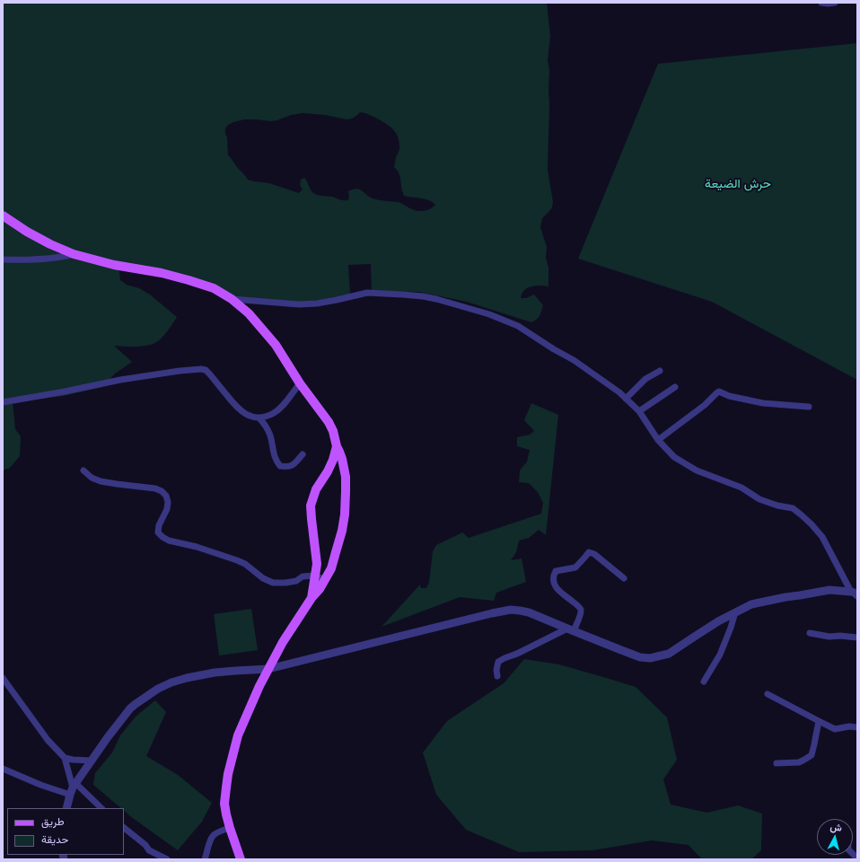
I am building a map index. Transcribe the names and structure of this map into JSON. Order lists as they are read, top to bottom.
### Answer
{
  "parks": ["حرش الضيعة"],
  "legend": ["طريق", "حديقة"],
  "north": "top"
}
